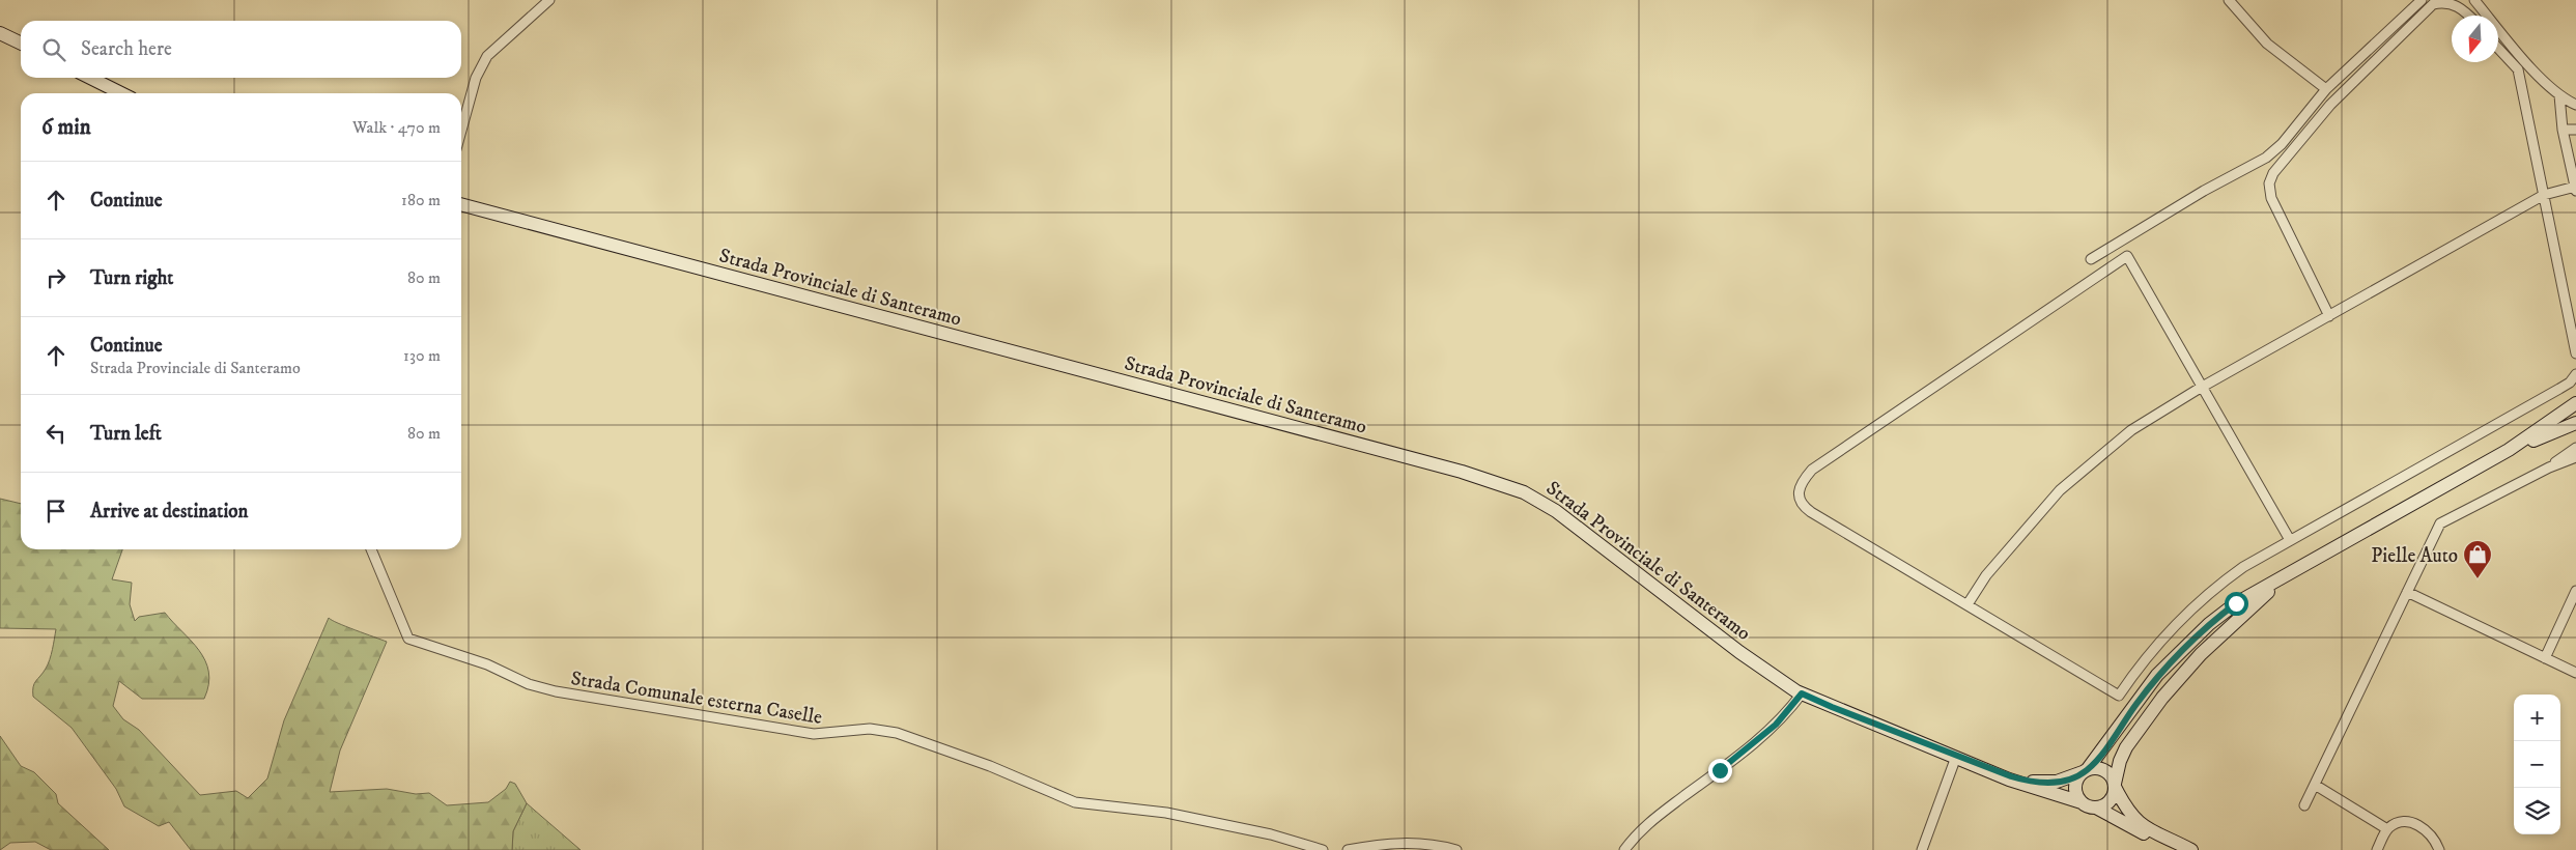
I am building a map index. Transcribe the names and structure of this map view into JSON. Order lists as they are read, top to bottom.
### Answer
{
  "streets": {
    "main road": ["Strada Provinciale di Santeramo"],
    "street": ["Strada Comunale esterna Caselle"]
  },
  "places": {
    "shop": ["Pielle Auto"]
  },
  "north": "bottom",
  "page": {
    "search": "Search here",
    "heading": ["6 min", "Walk · 470 m"],
    "list": [
      ["Continue", "180 m"],
      ["Turn right", "80 m"],
      ["Continue", "Strada Provinciale di Santeramo", "130 m"],
      ["Turn left", "80 m"],
      "Arrive at destination"
    ],
    "map_buttons": ["+", "−"]
  }
}
